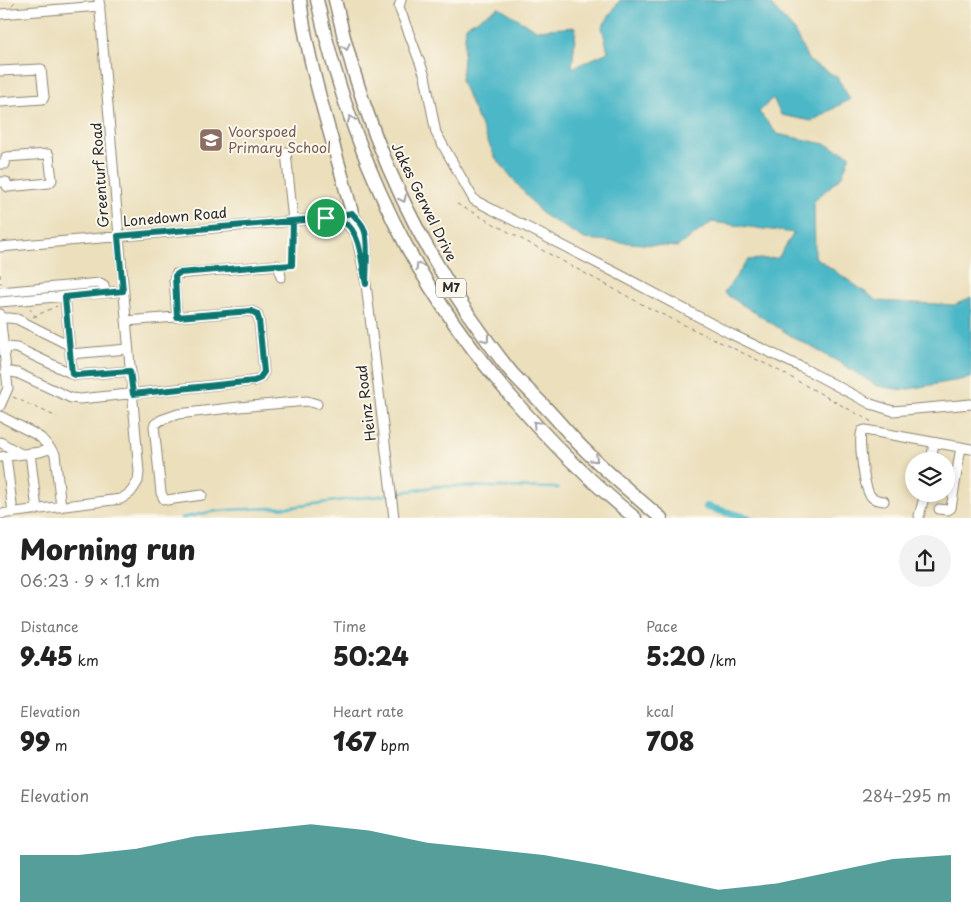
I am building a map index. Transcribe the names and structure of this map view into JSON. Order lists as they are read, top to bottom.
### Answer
{
  "streets": {
    "highway": ["Jakes Gerwel Drive", "M7"],
    "street": ["Greenturf Road", "Lonedown Road", "Heinz Road"]
  },
  "crossings": [
    ["Greenturf Road", "Lonedown Road"],
    ["Lonedown Road", "Heinz Road"]
  ],
  "places": {
    "school or university": ["Voorspoed Primary School"]
  },
  "page": {
    "heading": ["Morning run", "06:23 · 9 × 1.1 km"],
    "stats": [
      ["Distance", "9.45 km"],
      ["Time", "50:24"],
      ["Pace", "5:20 /km"],
      ["Elevation", "99 m"],
      ["Heart rate", "167 bpm"],
      ["kcal", "708"]
    ],
    "chart": ["Elevation", "284–295 m"]
  }
}
